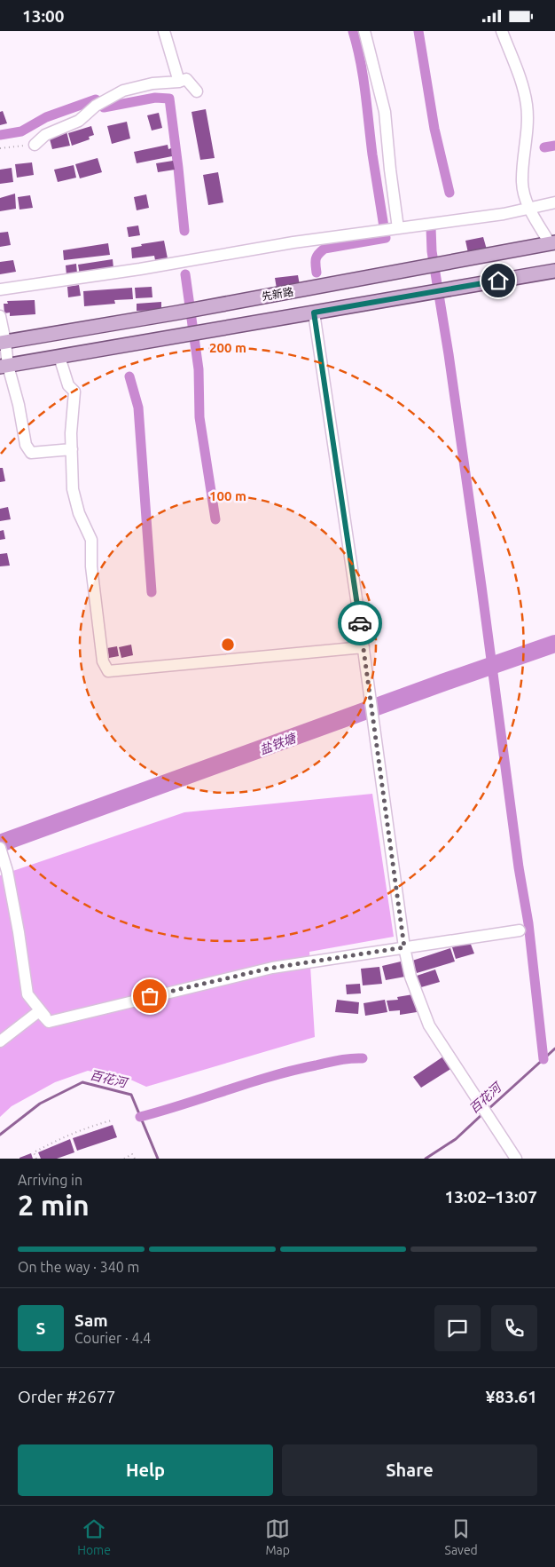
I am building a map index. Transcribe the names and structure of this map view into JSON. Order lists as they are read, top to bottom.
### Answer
{
  "streets": {
    "main road": ["先新路"]
  },
  "water": ["盐铁塘", "百花河"],
  "page": {
    "status": "13:00",
    "heading": ["2 min", "Arriving in", "13:02–13:07"],
    "panel": [
      "Sam",
      "Courier · 4.4",
      "Order #2677",
      "¥83.61"
    ],
    "bar": "On the way · 340 m",
    "round": "S",
    "buttons": ["Help", "Share"],
    "tabs": ["Home", "Map", "Saved"]
  },
  "rings": ["200 m", "100 m"]
}
